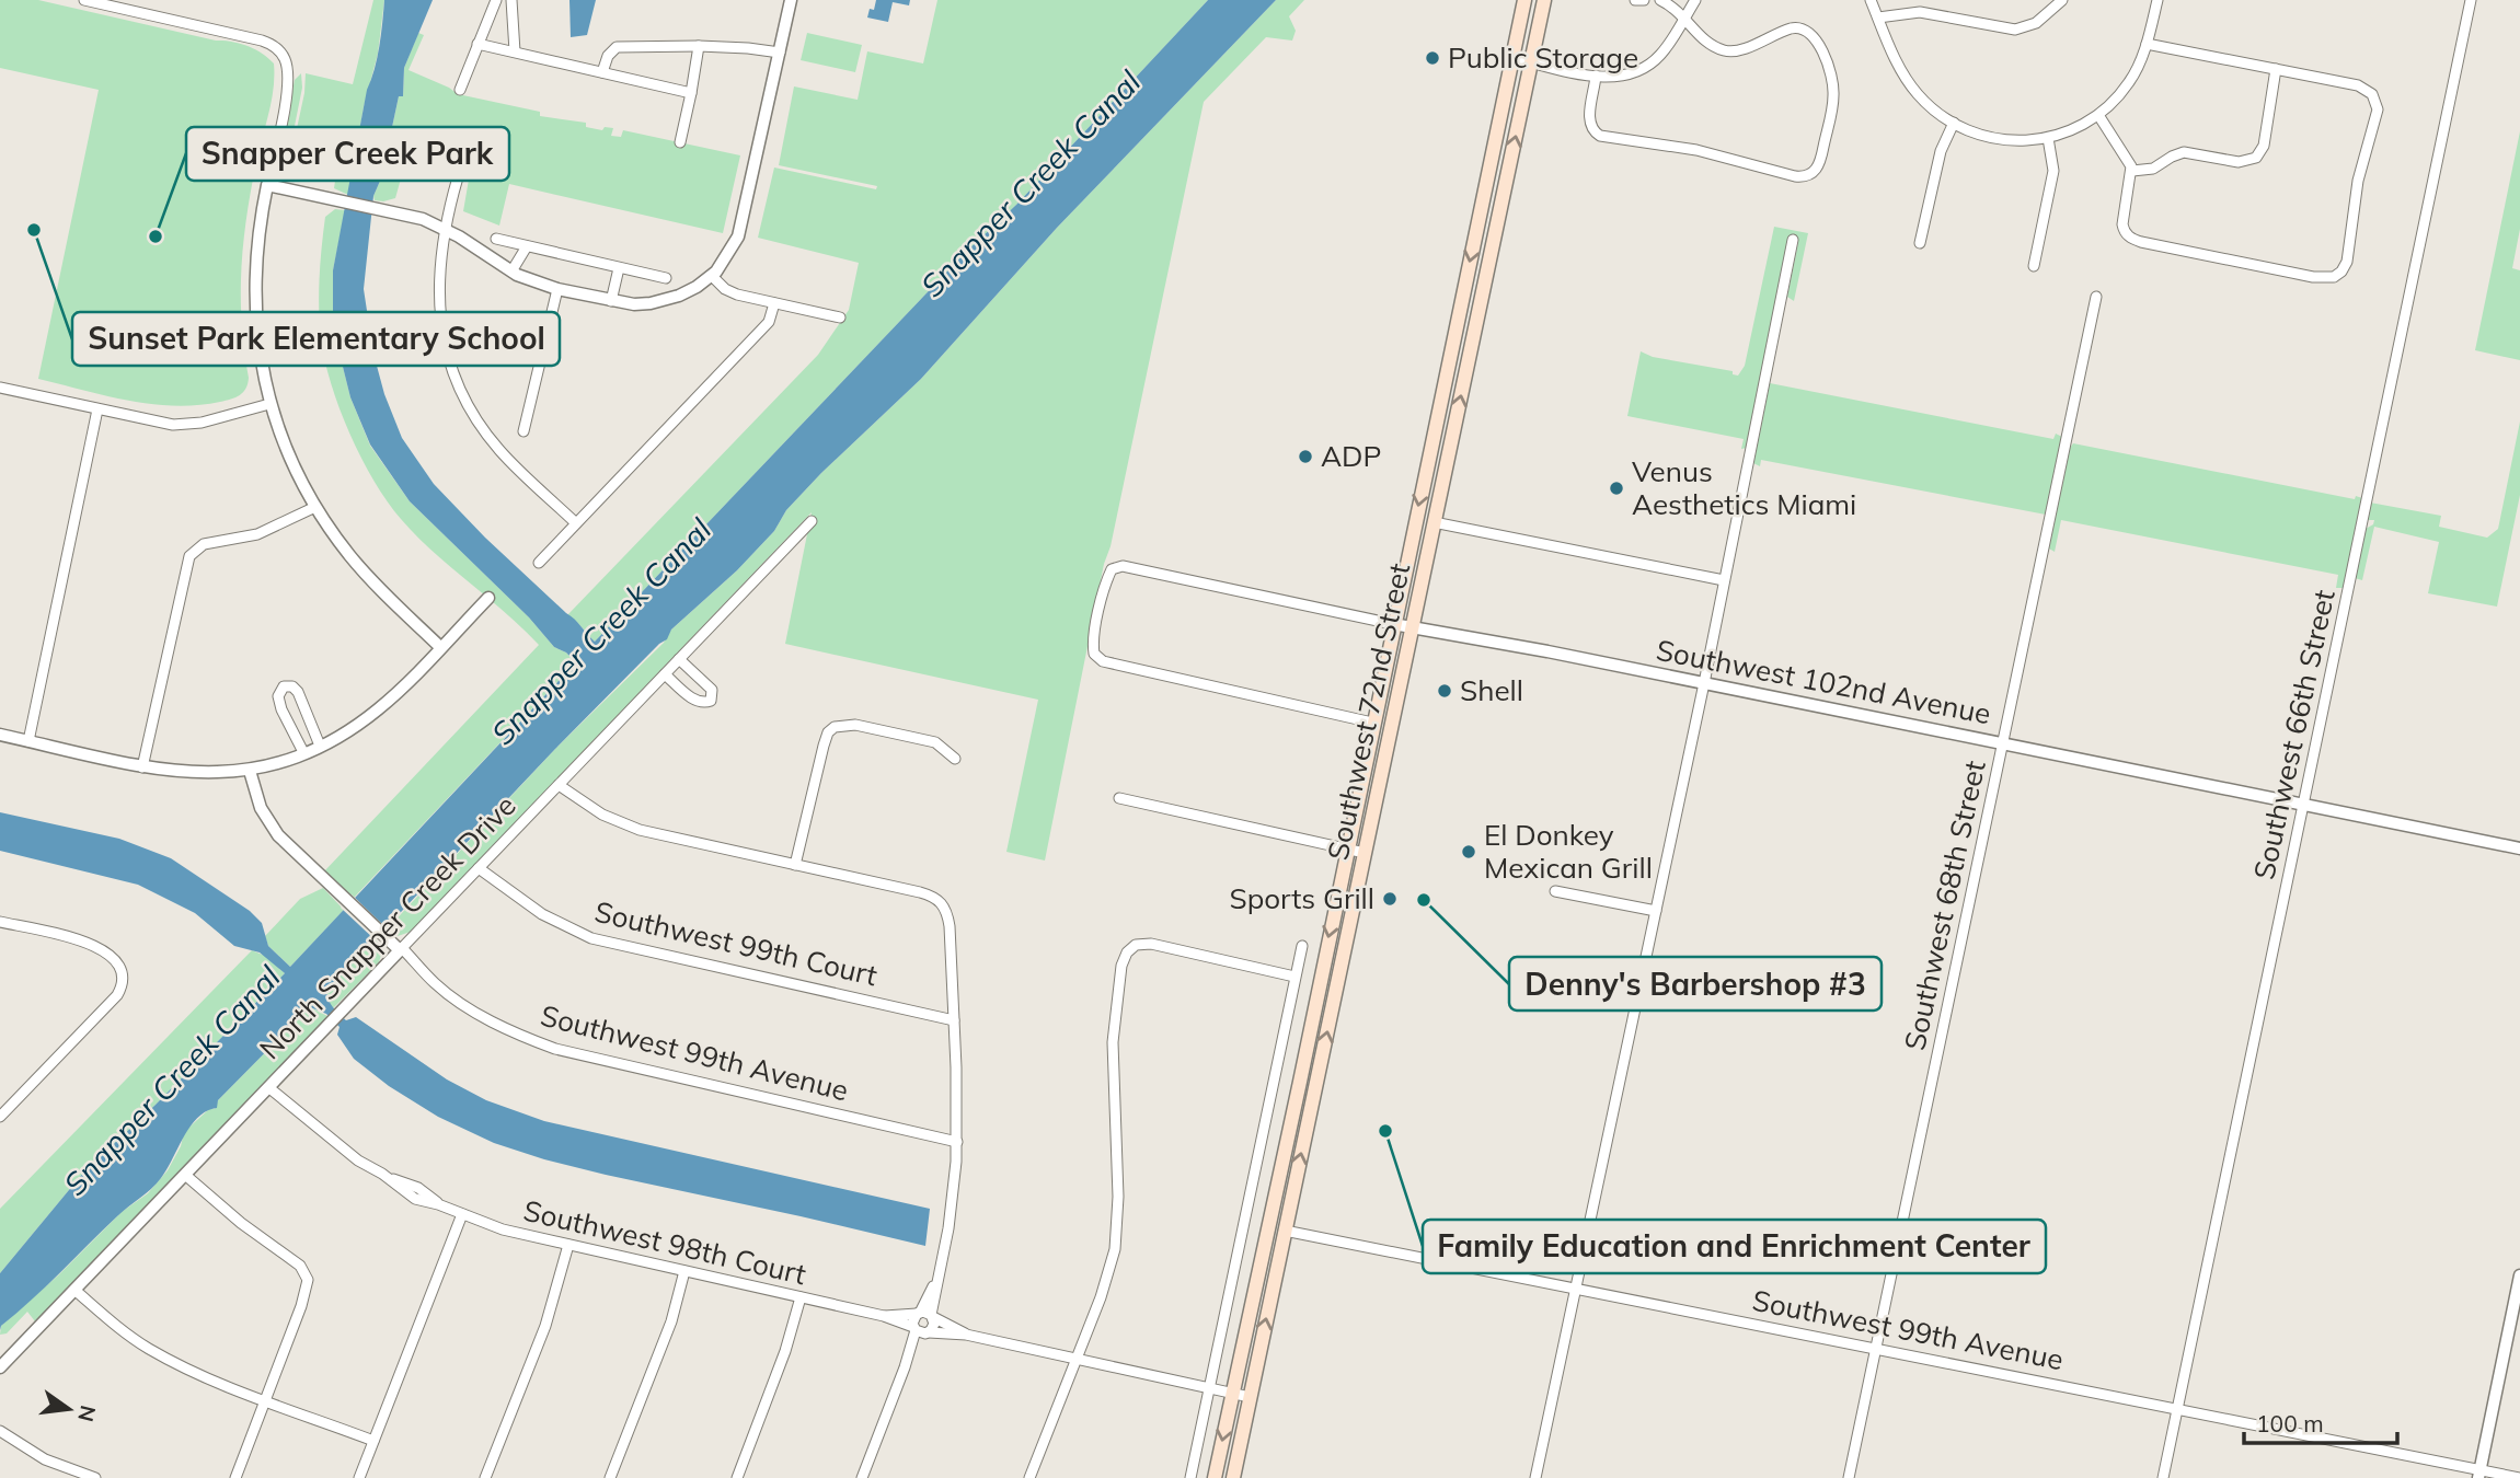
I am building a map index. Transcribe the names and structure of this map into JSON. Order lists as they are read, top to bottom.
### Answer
{
  "streets": {
    "main road": ["Southwest 72nd Street"],
    "street": [
      "Southwest 102nd Avenue",
      "Southwest 66th Street",
      "Southwest 68th Street",
      "North Snapper Creek Drive",
      "Southwest 99th Court",
      "Southwest 99th Avenue",
      "Southwest 98th Court"
    ]
  },
  "crossings": [
    ["Southwest 102nd Avenue", "Southwest 72nd Street"],
    ["Southwest 102nd Avenue", "Southwest 66th Street"],
    ["Southwest 102nd Avenue", "Southwest 68th Street"],
    ["Southwest 72nd Street", "Southwest 99th Avenue"],
    ["Southwest 72nd Street", "Southwest 98th Court"],
    ["Southwest 66th Street", "Southwest 99th Avenue"],
    ["Southwest 68th Street", "Southwest 99th Avenue"],
    ["North Snapper Creek Drive", "Southwest 99th Court"],
    ["North Snapper Creek Drive", "Southwest 99th Avenue"],
    ["North Snapper Creek Drive", "Southwest 98th Court"]
  ],
  "water": ["Snapper Creek Canal"],
  "places": [
    "Public Storage",
    "Sunset Park Elementary School",
    "Snapper Creek Park",
    "ADP",
    "Venus Aesthetics Miami",
    "Shell",
    "El Donkey Mexican Grill",
    "Sports Grill",
    "Denny's Barbershop #3",
    "Family Education and Enrichment Center"
  ],
  "scale_bar": "100 m",
  "north": "right"
}
